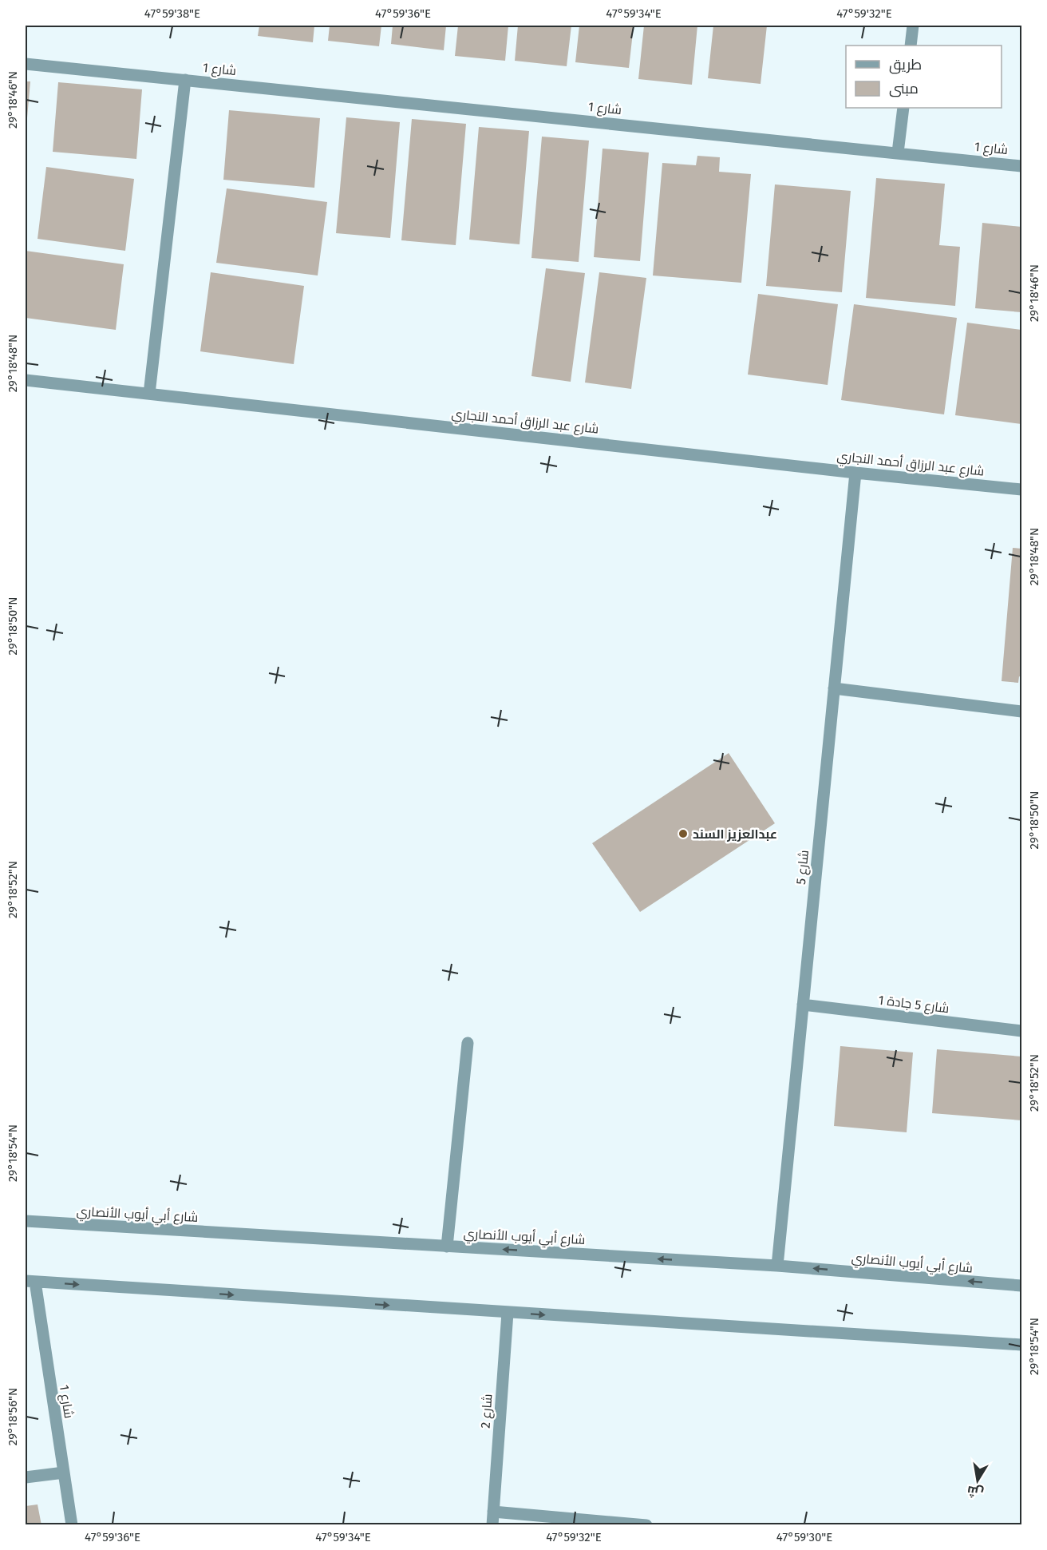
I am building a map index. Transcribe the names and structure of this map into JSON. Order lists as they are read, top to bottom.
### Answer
{
  "streets": {
    "street": [
      "شارع 1",
      "شارع عبد الرزاق أحمد النجاري",
      "شارع 5",
      "شارع 5 جادة 1",
      "شارع أبي أيوب الأنصاري",
      "شارع 2"
    ]
  },
  "crossings": [
    ["شارع 1", "شارع عبد الرزاق أحمد النجاري"],
    ["شارع عبد الرزاق أحمد النجاري", "شارع 5"],
    ["شارع 5", "شارع 5 جادة 1"],
    ["شارع 5", "شارع أبي أيوب الأنصاري"]
  ],
  "places": ["عبدالعزيز السند"],
  "legend": ["طريق", "مبنى"],
  "north": "bottom",
  "coordinates": [
    "47°59'38\"E",
    "47°59'36\"E",
    "47°59'34\"E",
    "47°59'32\"E",
    "29°18'46\"N",
    "29°18'48\"N",
    "29°18'50\"N",
    "29°18'52\"N",
    "29°18'54\"N",
    "29°18'56\"N",
    "47°59'30\"E"
  ]
}
